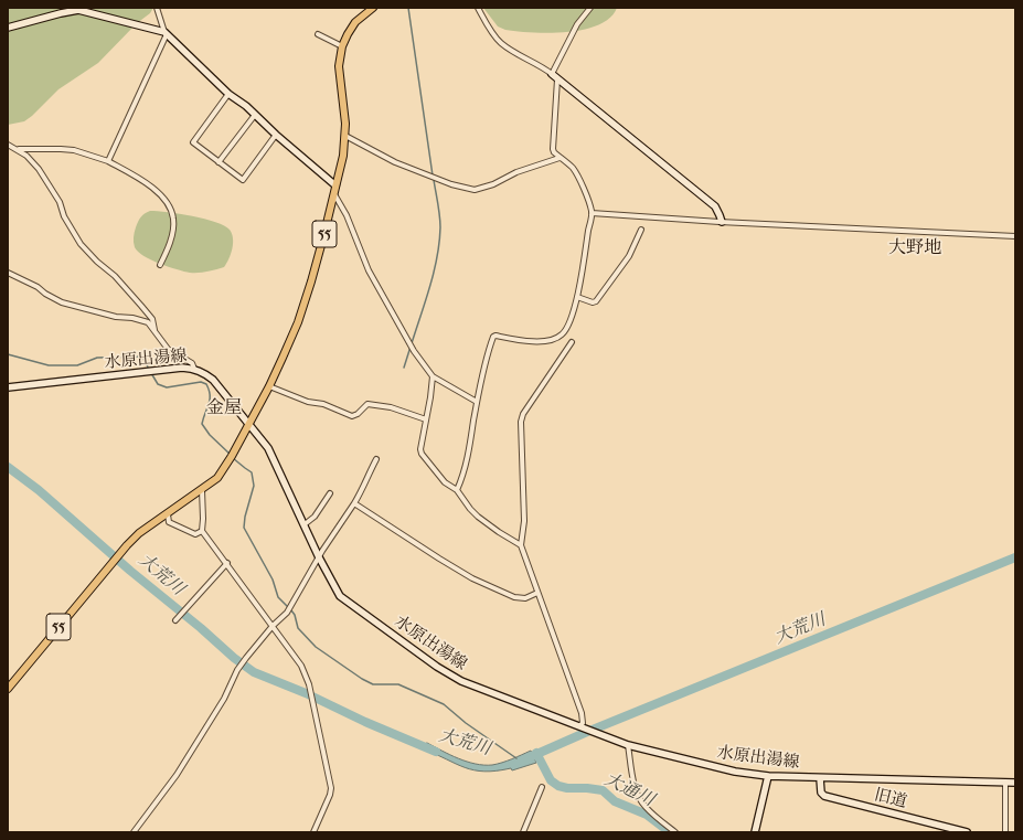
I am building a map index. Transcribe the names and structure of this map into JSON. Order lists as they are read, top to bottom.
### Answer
{
  "streets": {
    "main road": ["55", "水原出湯線", "旧道"]
  },
  "crossings": [
    ["55", "水原出湯線"],
    ["水原出湯線", "旧道"]
  ],
  "districts": ["大野地", "金屋"],
  "water": ["大荒川", "大通川"]
}
